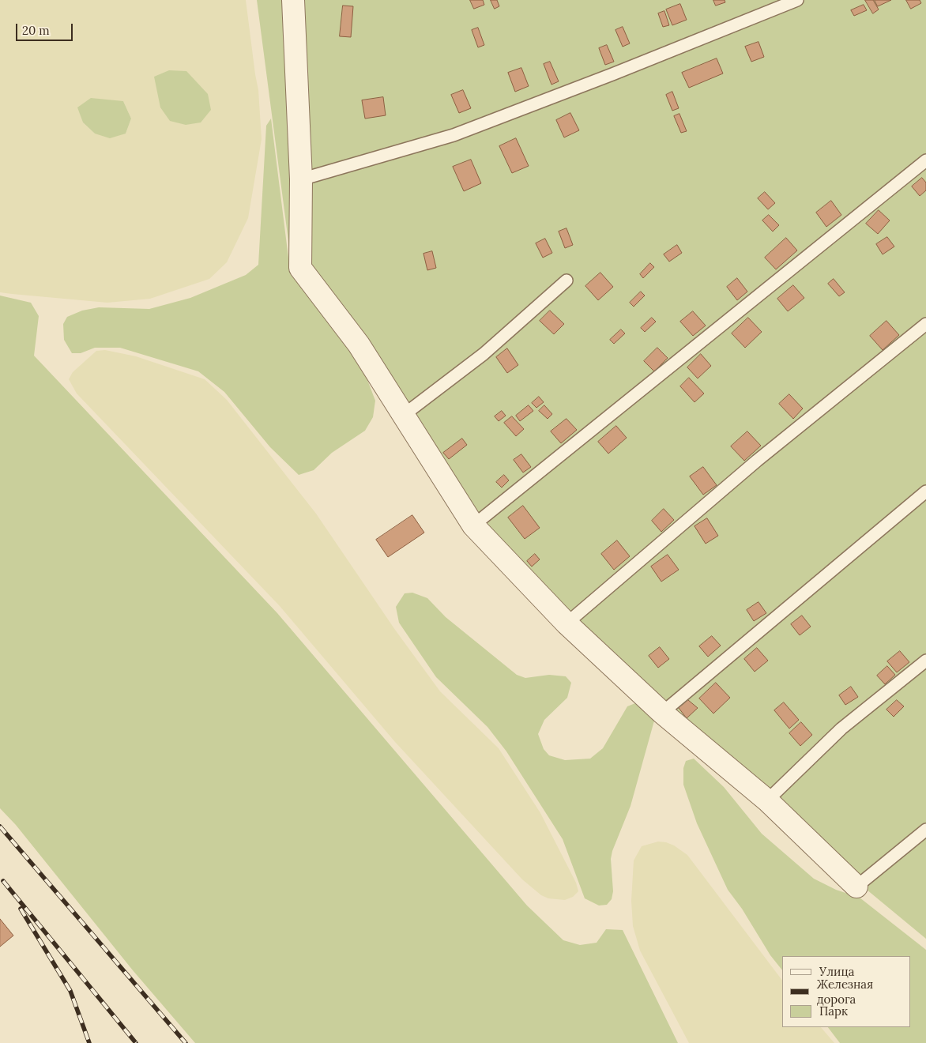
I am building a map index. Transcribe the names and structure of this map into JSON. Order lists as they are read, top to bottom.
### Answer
{
  "legend": ["Улица", "Железная дорога", "Парк"],
  "scale_bar": "20 m"
}
